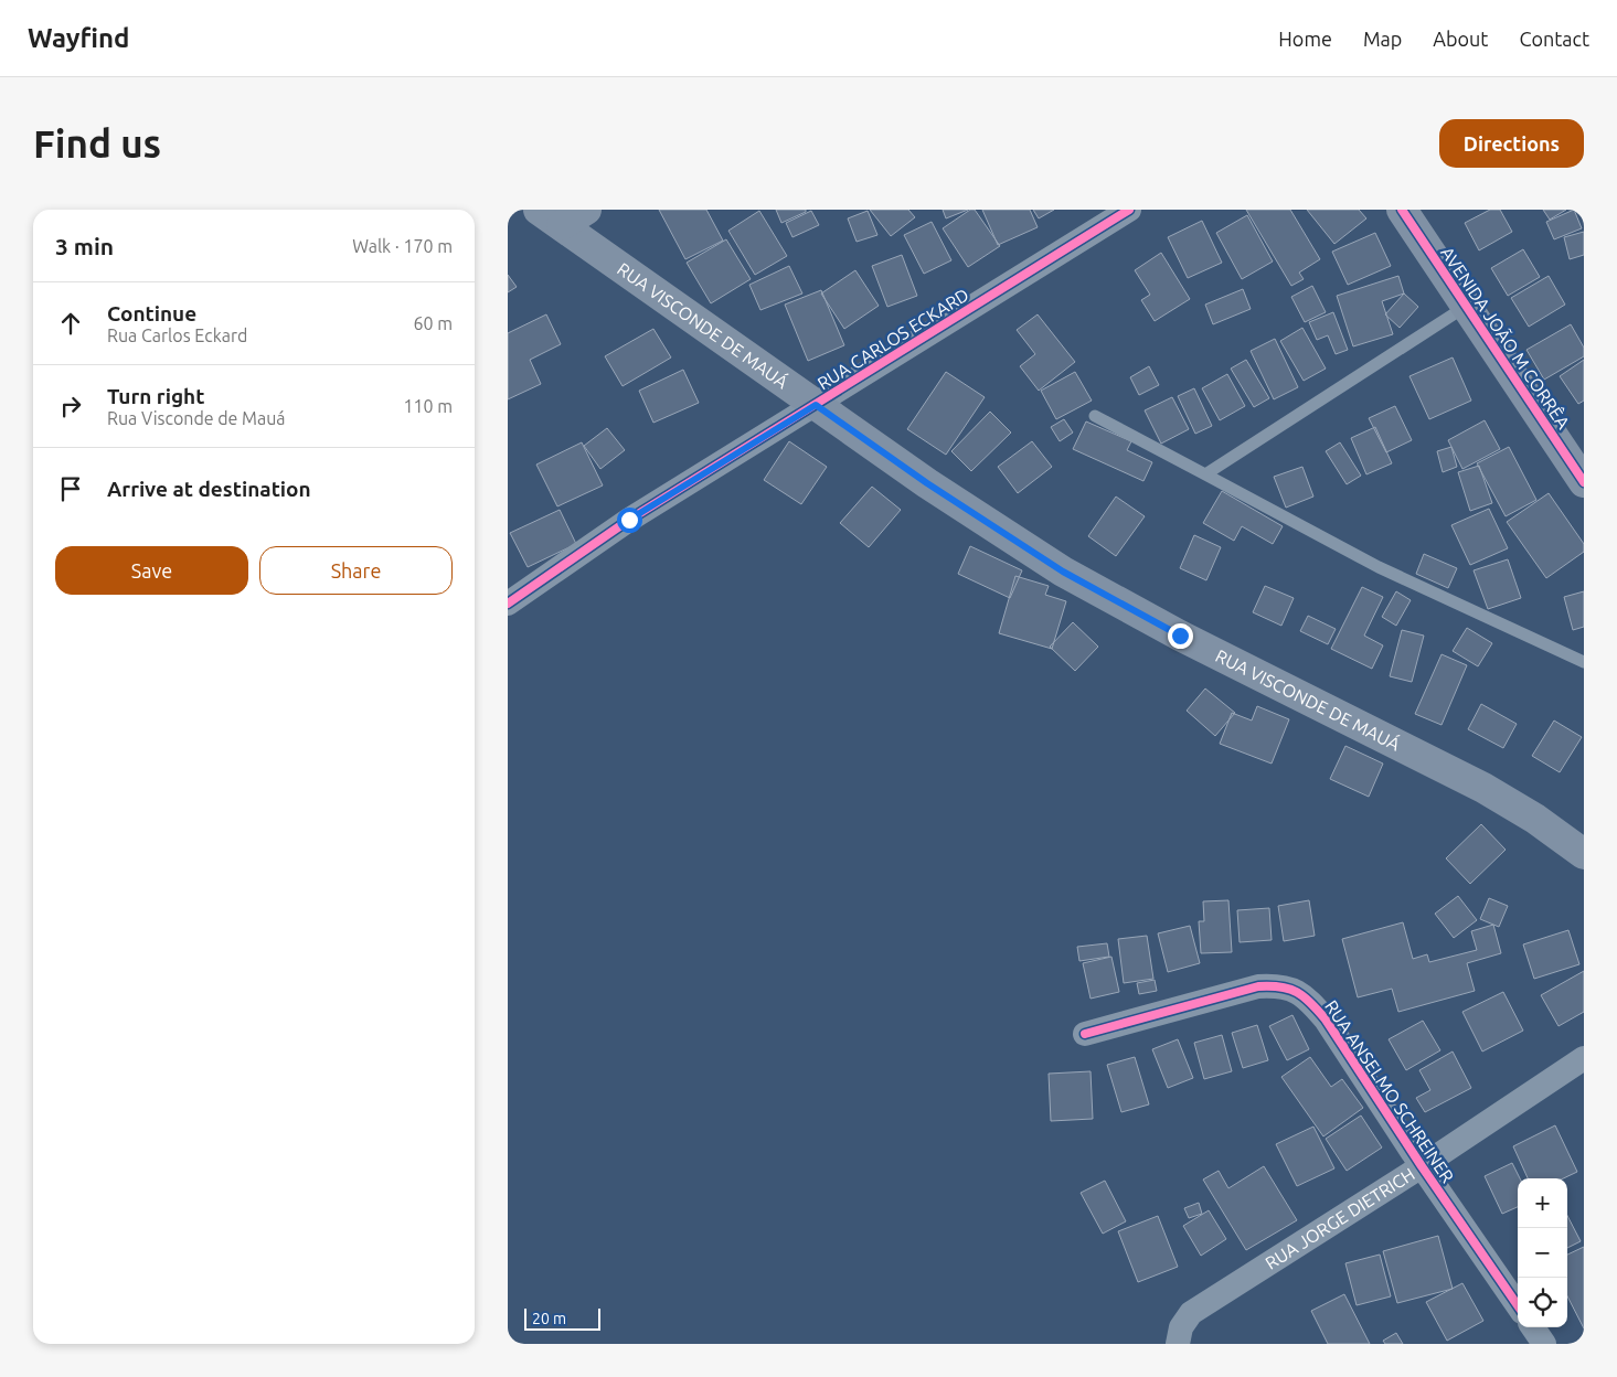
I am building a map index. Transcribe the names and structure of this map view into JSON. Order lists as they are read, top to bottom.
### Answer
{
  "streets": {
    "main road": ["RUA VISCONDE DE MAUÁ", "AVENIDA JOÃO M CORRÊA"],
    "street": ["RUA CARLOS ECKARD", "RUA ANSELMO SCHREINER", "RUA JORGE DIETRICH"]
  },
  "crossings": [
    ["RUA VISCONDE DE MAUÁ", "RUA CARLOS ECKARD"],
    ["RUA ANSELMO SCHREINER", "RUA JORGE DIETRICH"]
  ],
  "scale_bar": "20 m",
  "page": {
    "header": "Wayfind",
    "nav": [
      "Home",
      "Map",
      "About",
      "Contact"
    ],
    "buttons": [
      "Directions",
      ["Save", "Share"]
    ],
    "title": "Find us",
    "heading": ["3 min", "Walk · 170 m"],
    "list": [
      ["Continue", "Rua Carlos Eckard", "60 m"],
      ["Turn right", "Rua Visconde de Mauá", "110 m"],
      "Arrive at destination"
    ],
    "map_buttons": ["+", "−"],
    "scale": "20 m"
  }
}
